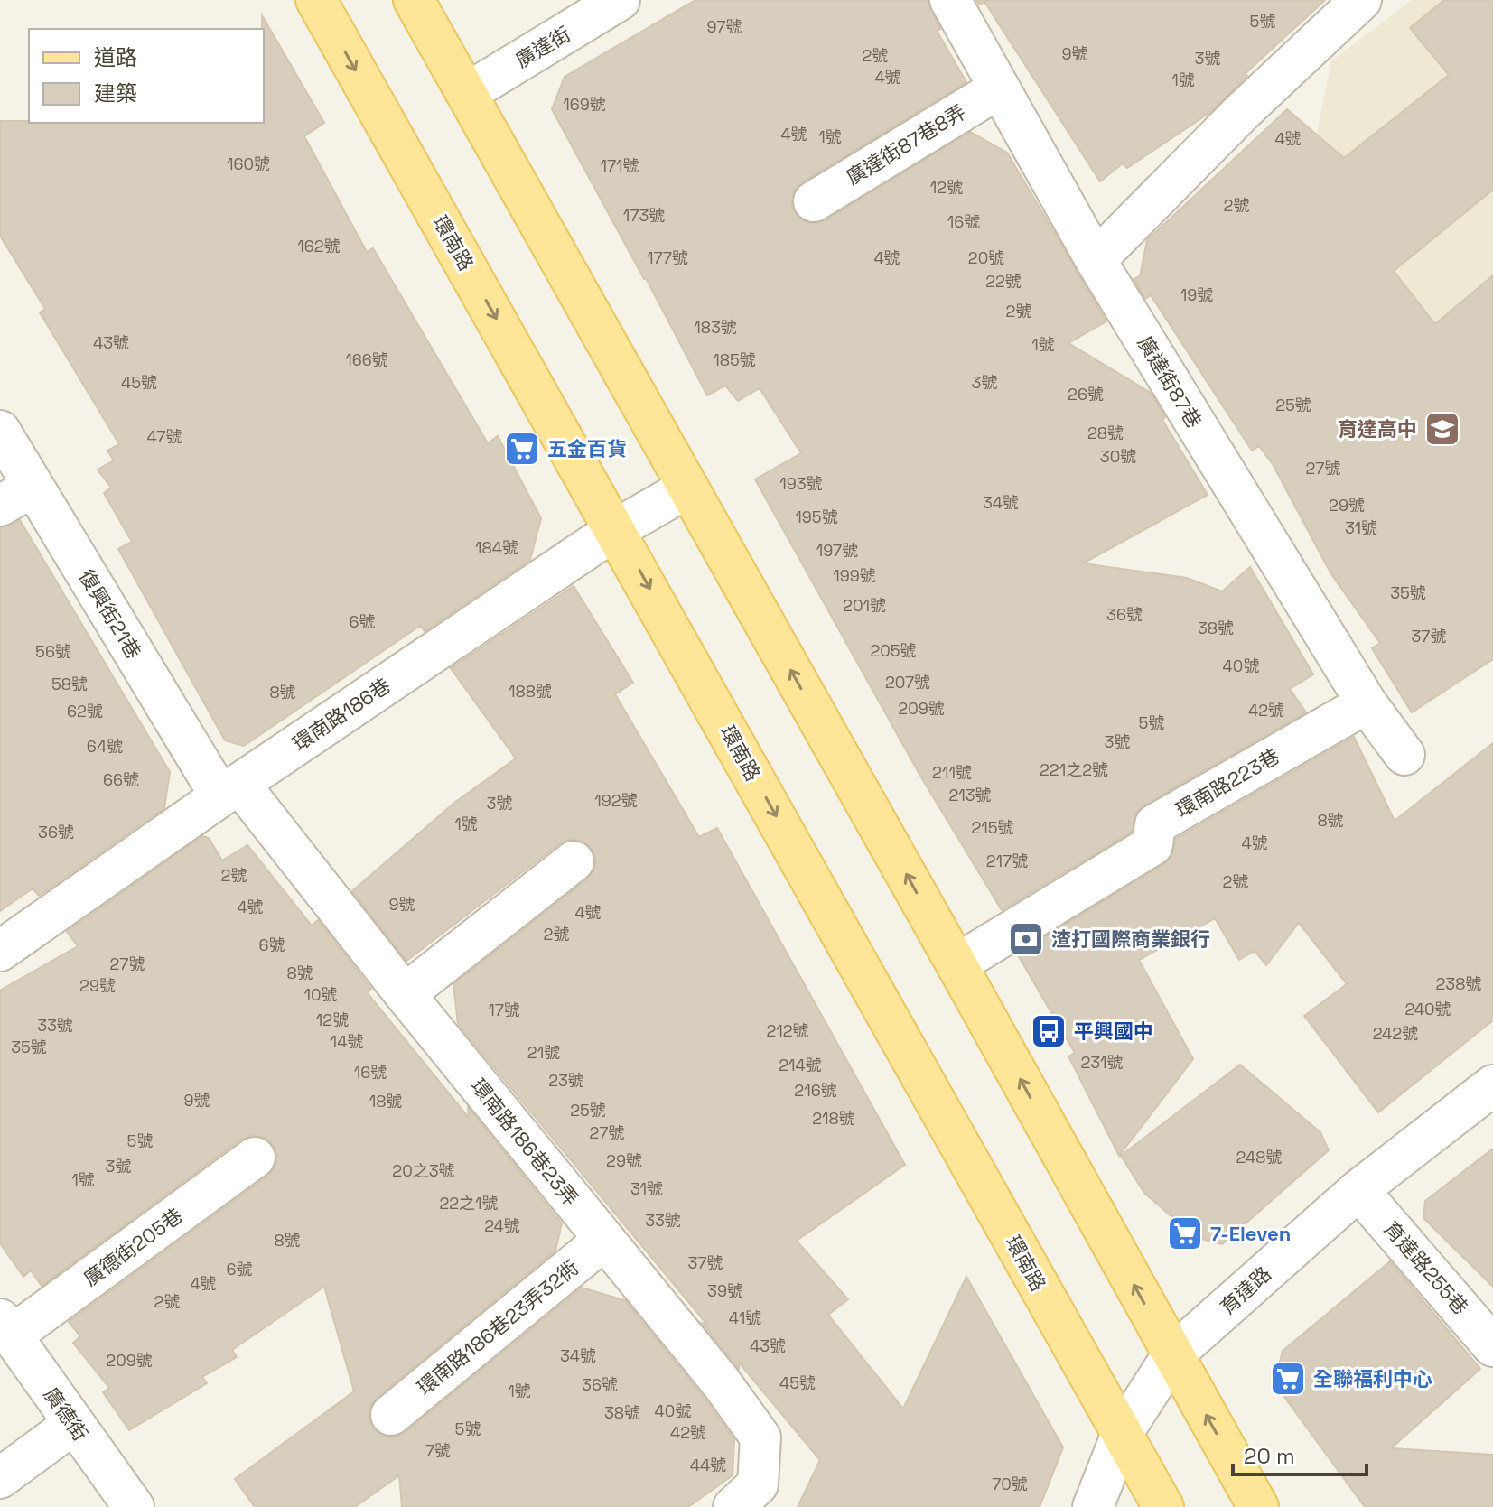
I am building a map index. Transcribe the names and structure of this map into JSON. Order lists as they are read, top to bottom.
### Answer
{
  "streets": {
    "main road": ["環南路"],
    "street": [
      "廣達街",
      "廣達街87巷8弄",
      "廣達街87巷",
      "復興街21巷",
      "環南路186巷",
      "環南路223巷",
      "環南路186巷23弄",
      "廣德街205巷",
      "育達路255巷",
      "育達路",
      "環南路186巷23弄32衖",
      "廣德街"
    ]
  },
  "crossings": [
    ["廣達街87巷8弄", "廣達街87巷"],
    ["環南路", "環南路186巷"],
    ["環南路", "育達路"],
    ["廣達街87巷", "環南路223巷"],
    ["復興街21巷", "環南路186巷"],
    ["復興街21巷", "環南路186巷23弄"],
    ["環南路186巷", "環南路186巷23弄"],
    ["環南路186巷23弄", "環南路186巷23弄32衖"],
    ["廣德街205巷", "廣德街"],
    ["育達路255巷", "育達路"]
  ],
  "places": {
    "school or university": ["育達高中"],
    "supermarket": ["五金百貨", "7-Eleven", "全聯福利中心"],
    "bank": ["渣打國際商業銀行"],
    "bus stop": ["平興國中"]
  },
  "house_numbers": [
    "5號",
    "97號",
    "9號",
    "2號",
    "3號",
    "4號",
    "1號",
    "169號",
    "4號",
    "1號",
    "4號",
    "160號",
    "171號",
    "12號",
    "2號",
    "173號",
    "16號",
    "162號",
    "177號",
    "4號",
    "20號",
    "22號",
    "19號",
    "2號",
    "183號",
    "43號",
    "1號",
    "166號",
    "185號",
    "45號",
    "3號",
    "26號",
    "25號",
    "28號",
    "47號",
    "30號",
    "27號",
    "193號",
    "34號",
    "29號",
    "195號",
    "31號",
    "184號",
    "197號",
    "199號",
    "35號",
    "201號",
    "36號",
    "6號",
    "38號",
    "37號",
    "205號",
    "56號",
    "40號",
    "207號",
    "58號",
    "188號",
    "8號",
    "209號",
    "42號",
    "62號",
    "5號",
    "3號",
    "64號",
    "221之2號",
    "211號",
    "66號",
    "213號",
    "192號",
    "3號",
    "8號",
    "1號",
    "215號",
    "36號",
    "4號",
    "217號",
    "2號",
    "2號",
    "9號",
    "4號",
    "4號",
    "2號",
    "6號",
    "27號",
    "8號",
    "238號",
    "29號",
    "10號",
    "240號",
    "17號",
    "12號",
    "33號",
    "212號",
    "242號",
    "14號",
    "35號",
    "21號",
    "231號",
    "214號",
    "16號",
    "23號",
    "216號",
    "9號",
    "18號",
    "25號",
    "218號",
    "27號",
    "5號",
    "248號",
    "29號",
    "3號",
    "20之3號",
    "1號",
    "31號",
    "22之1號",
    "33號",
    "24號",
    "8號",
    "37號",
    "6號",
    "4號",
    "39號",
    "2號",
    "41號",
    "43號",
    "34號",
    "209號",
    "45號",
    "36號",
    "1號",
    "40號",
    "38號",
    "5號",
    "42號",
    "7號",
    "44號",
    "70號"
  ],
  "legend": ["道路", "建築"],
  "scale_bar": "20 m"
}
